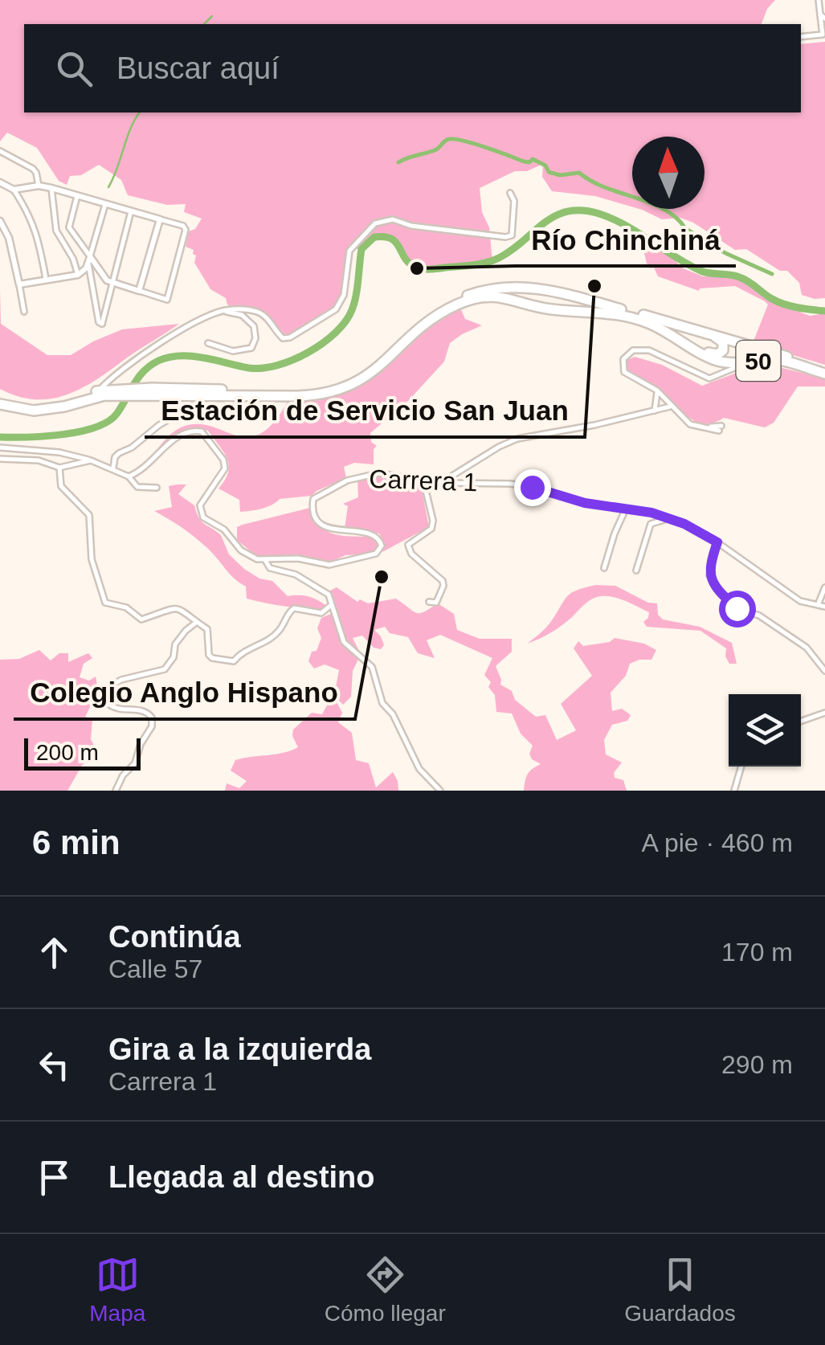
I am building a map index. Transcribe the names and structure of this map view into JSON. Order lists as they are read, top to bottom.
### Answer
{
  "streets": {
    "highway": ["50"],
    "street": ["Carrera 1"]
  },
  "places": ["Río Chinchiná", "Estación de Servicio San Juan", "Colegio Anglo Hispano"],
  "scale_bar": "200 m",
  "north": "top",
  "page": {
    "search": "Buscar aquí",
    "scale": "200 m",
    "heading": ["6 min", "A pie · 460 m"],
    "list": [
      ["Continúa", "Calle 57", "170 m"],
      ["Gira a la izquierda", "Carrera 1", "290 m"],
      "Llegada al destino"
    ],
    "nav": ["Mapa", "Cómo llegar", "Guardados"]
  }
}
